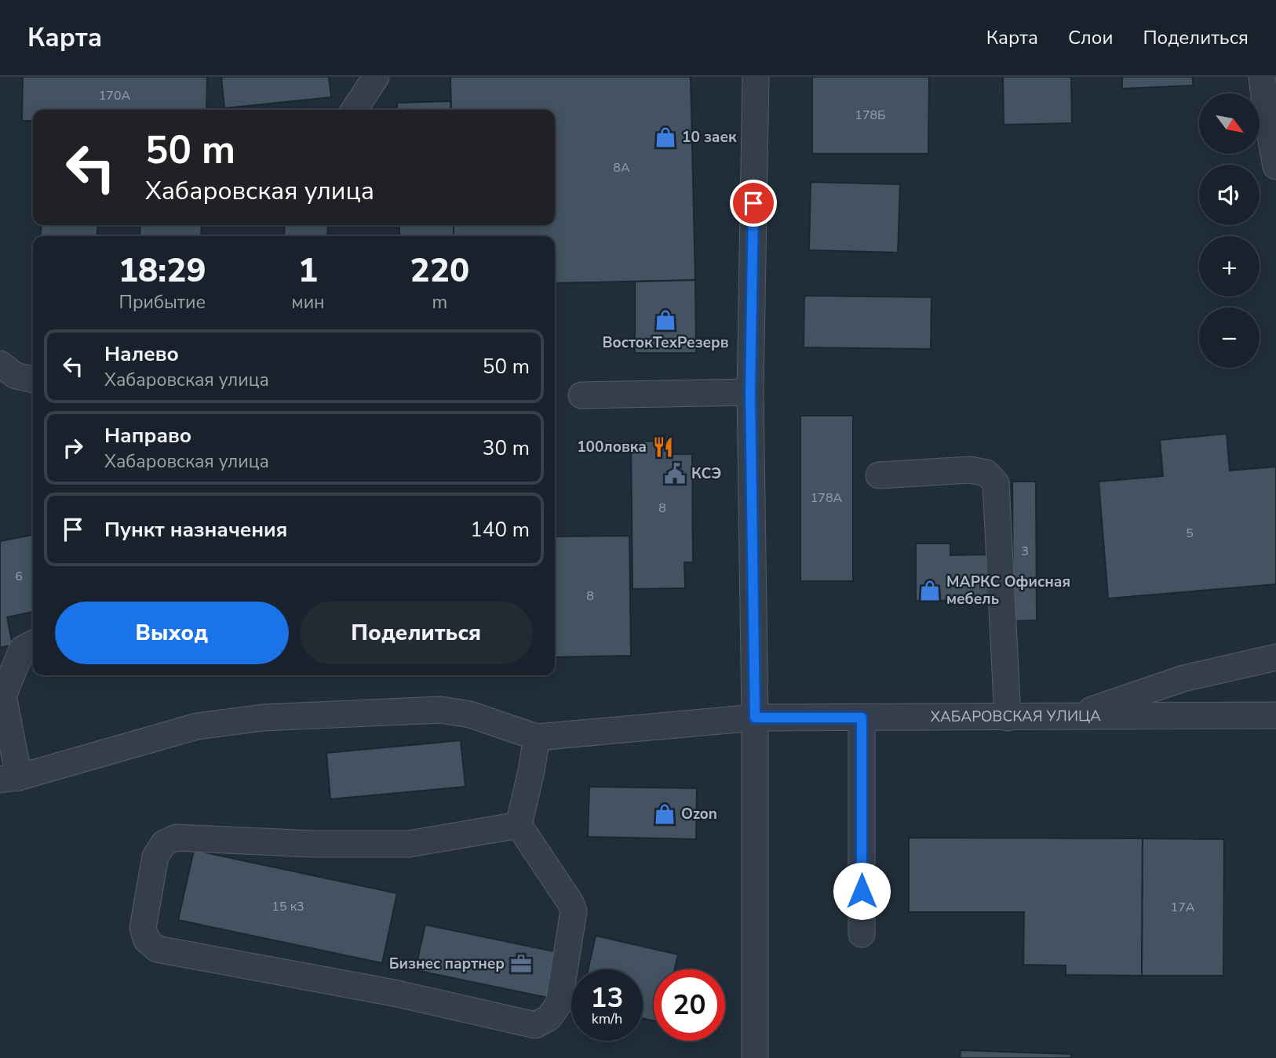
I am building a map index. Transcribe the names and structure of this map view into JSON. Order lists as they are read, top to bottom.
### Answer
{
  "streets": {
    "street": ["ХАБАРОВСКАЯ УЛИЦА"]
  },
  "places": {
    "shop": [
      "10 заек",
      "ВостокТехРезерв",
      "МАРКС Офисная мебель",
      "Ozon"
    ],
    "restaurant": ["100ловка"],
    "public building": ["КСЭ"],
    "office": ["Бизнес партнер"]
  },
  "house_numbers": [
    "170А",
    "178Б",
    "8А",
    "178А",
    "8",
    "5",
    "3",
    "6",
    "8",
    "15 к3",
    "17А"
  ],
  "north": "bottom right",
  "page": {
    "header": "Карта",
    "nav": ["Карта", "Слои", "Поделиться"],
    "map_buttons": ["+", "−"],
    "turn": ["50 m", "Хабаровская улица"],
    "eta": [
      "18:29",
      "Прибытие",
      "1",
      "мин",
      "220",
      "m"
    ],
    "list": [
      {
        "name": "Налево",
        "note": "Хабаровская улица",
        "value": "50 m"
      },
      {
        "name": "Направо",
        "note": "Хабаровская улица",
        "value": "30 m"
      },
      {
        "name": "Пункт назначения",
        "value": "140 m"
      }
    ],
    "buttons": ["Выход", "Поделиться"],
    "speed": "13 km/h",
    "limit": "20"
  }
}
